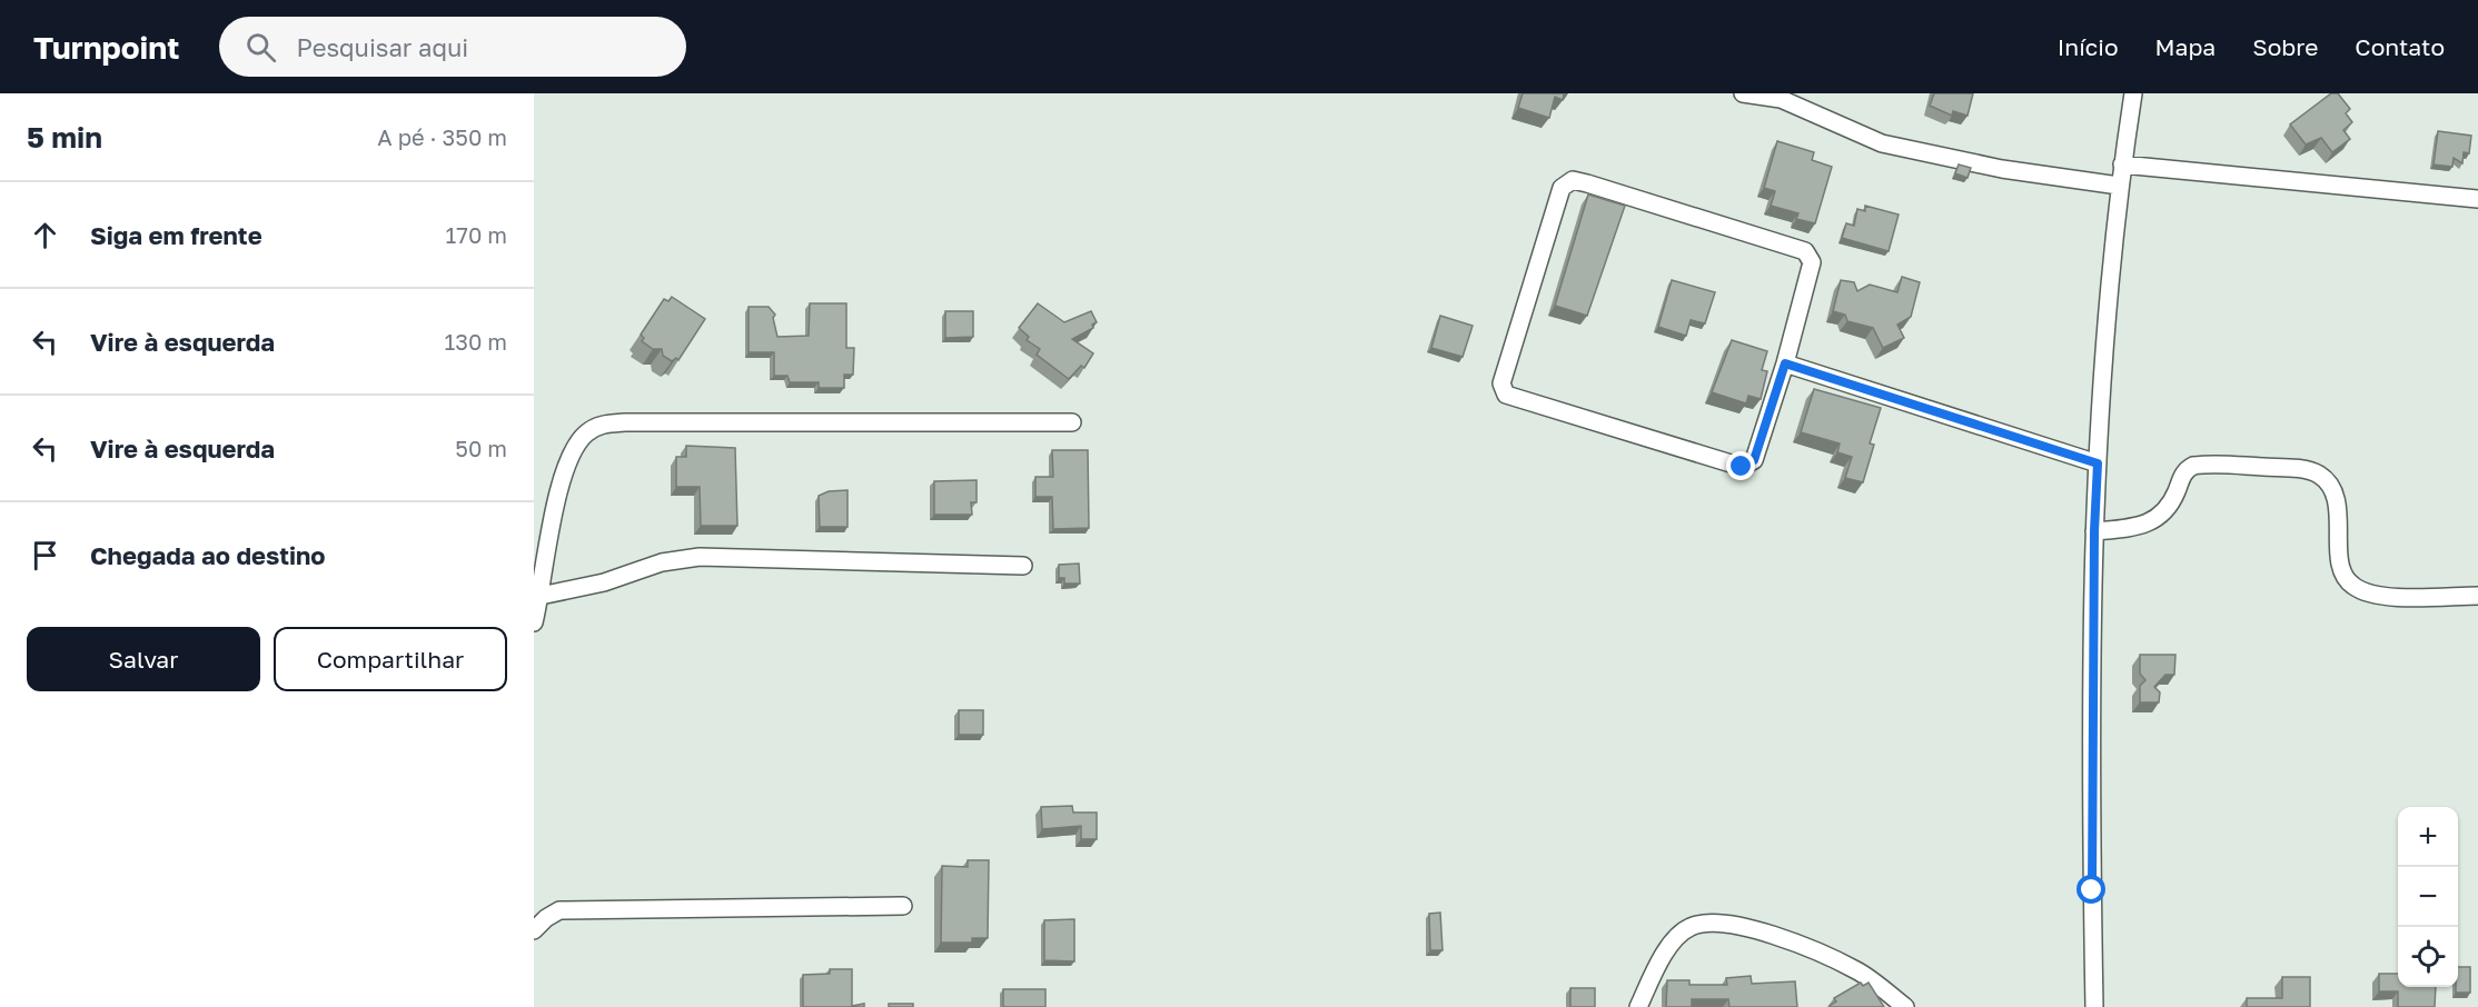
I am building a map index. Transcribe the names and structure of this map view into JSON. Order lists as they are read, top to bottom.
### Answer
{
  "page": {
    "header": "Turnpoint",
    "search": "Pesquisar aqui",
    "nav": [
      "Início",
      "Mapa",
      "Sobre",
      "Contato"
    ],
    "heading": ["5 min", "A pé · 350 m"],
    "list": [
      ["Siga em frente", "170 m"],
      ["Vire à esquerda", "130 m"],
      ["Vire à esquerda", "50 m"],
      "Chegada ao destino"
    ],
    "buttons": ["Salvar", "Compartilhar"],
    "map_buttons": ["+", "−"]
  }
}
